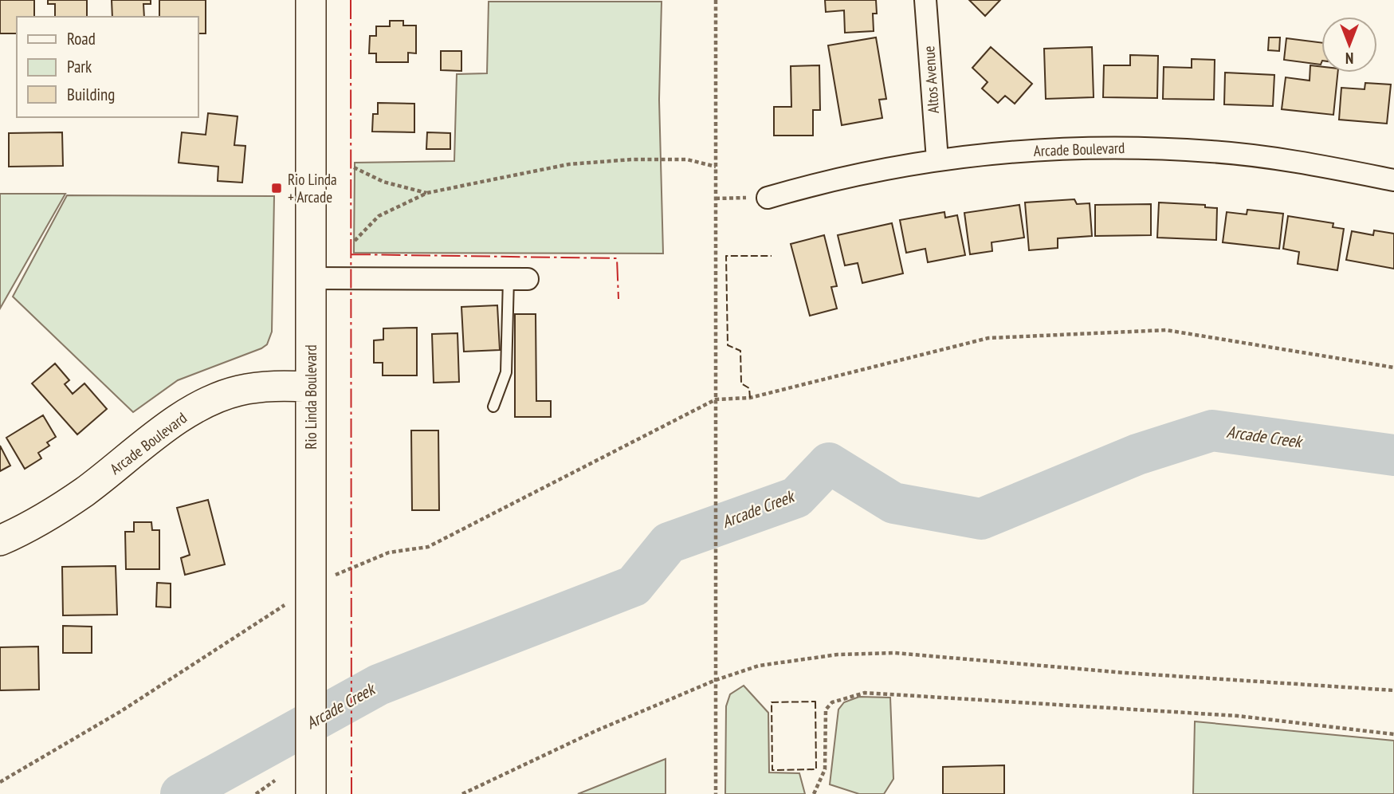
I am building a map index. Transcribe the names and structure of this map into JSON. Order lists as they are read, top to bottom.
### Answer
{
  "streets": {
    "main road": ["Arcade Boulevard", "Rio Linda Boulevard"],
    "street": ["Altos Avenue"]
  },
  "crossings": [
    ["Altos Avenue", "Arcade Boulevard"],
    ["Arcade Boulevard", "Rio Linda Boulevard"]
  ],
  "water": ["Arcade Creek"],
  "places": {
    "transit": ["Rio Linda + Arcade"]
  },
  "legend": ["Road", "Park", "Building"],
  "north": "bottom"
}
